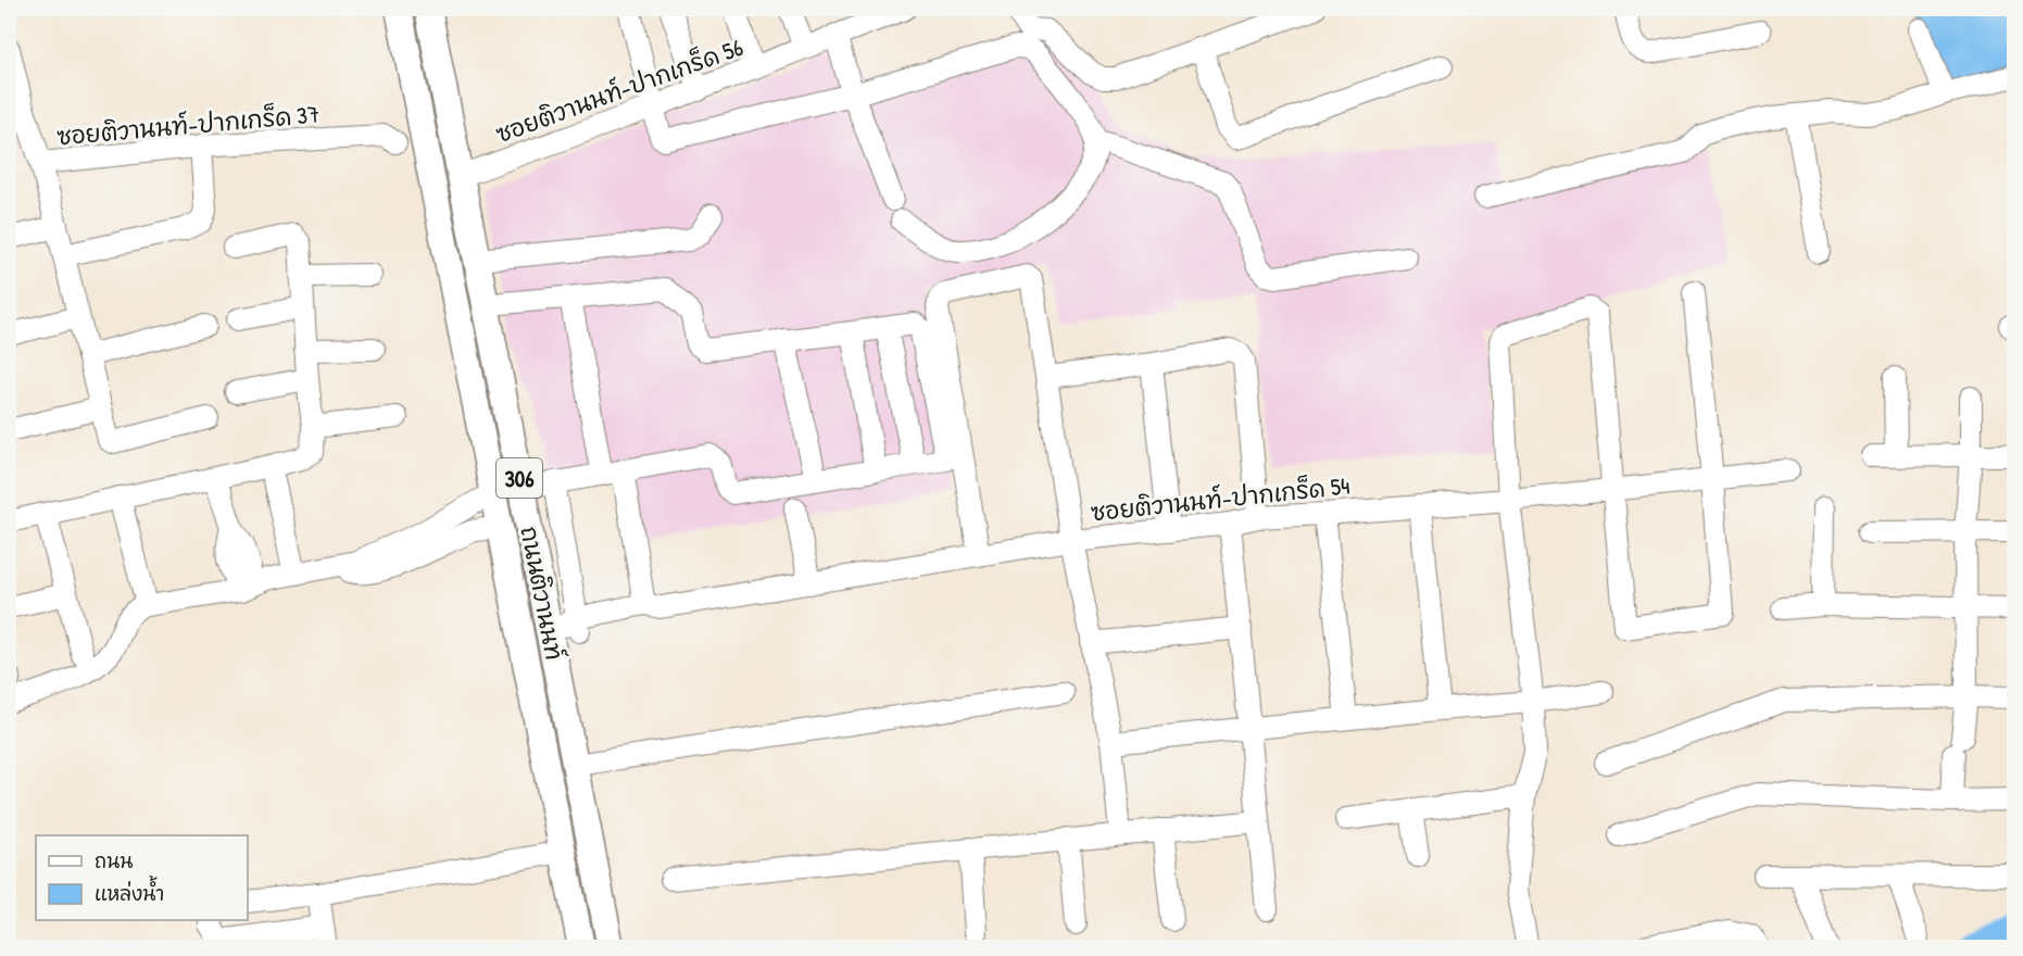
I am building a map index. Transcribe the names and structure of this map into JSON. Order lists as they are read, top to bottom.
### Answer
{
  "streets": {
    "main road": ["306", "ถนนติวานนท์"],
    "street": ["ซอยติวานนท์-ปากเกร็ด 56", "ซอยติวานนท์-ปากเกร็ด 37", "ซอยติวานนท์-ปากเกร็ด 54"]
  },
  "crossings": [
    ["ซอยติวานนท์-ปากเกร็ด 56", "ถนนติวานนท์"],
    ["ซอยติวานนท์-ปากเกร็ด 37", "ถนนติวานนท์"],
    ["ซอยติวานนท์-ปากเกร็ด 54", "ถนนติวานนท์"]
  ],
  "legend": ["ถนน", "แหล่งน้ำ"]
}
